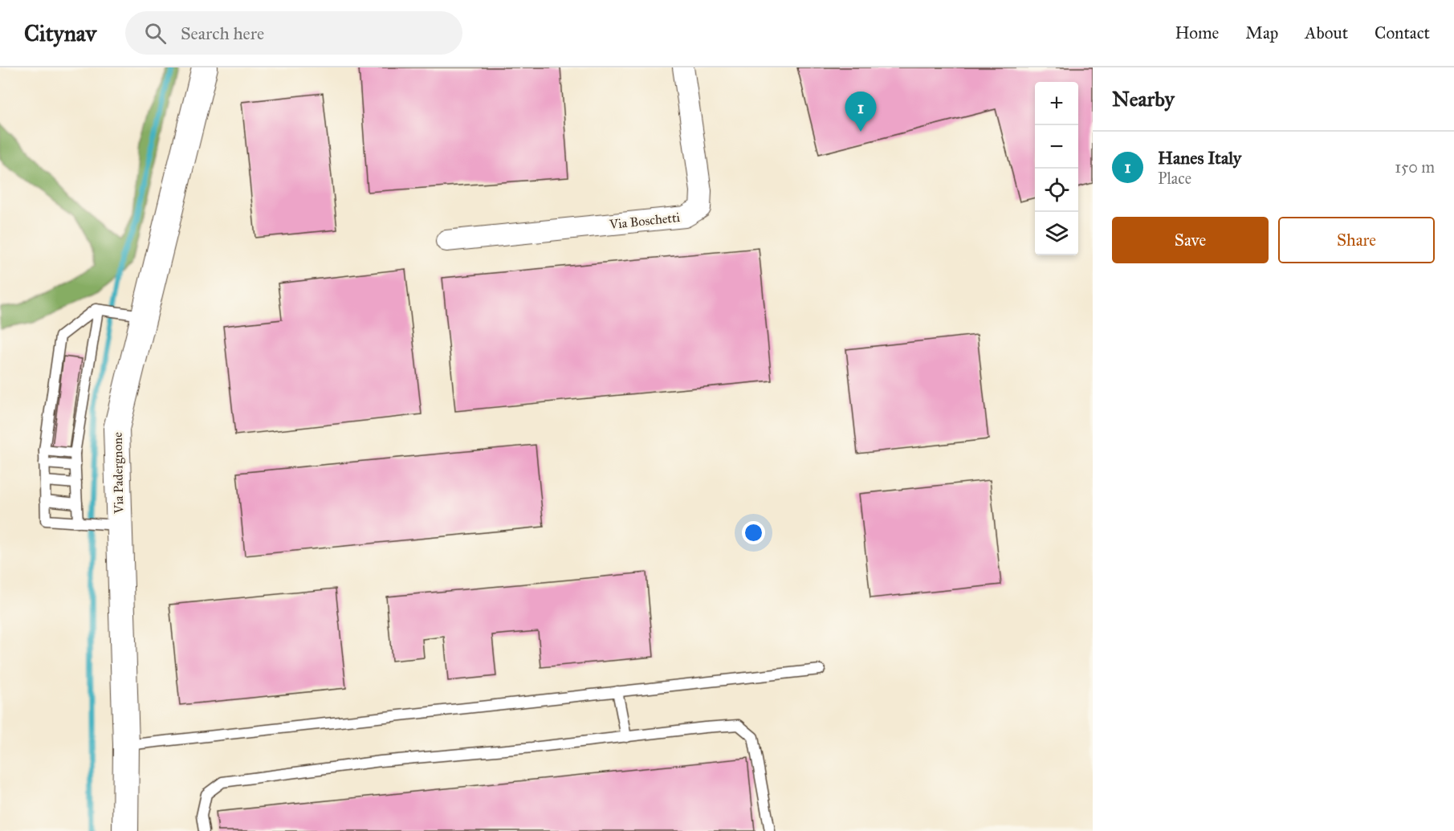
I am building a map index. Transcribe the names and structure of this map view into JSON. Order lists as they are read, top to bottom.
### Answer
{
  "streets": {
    "street": ["Via Boschetti", "Via Padergnone"]
  },
  "page": {
    "header": "Citynav",
    "search": "Search here",
    "nav": [
      "Home",
      "Map",
      "About",
      "Contact"
    ],
    "heading": "Nearby",
    "map_buttons": ["+", "−"],
    "pins": "1",
    "list": [
      {
        "mark": "1",
        "name": "Hanes Italy",
        "note": "Place",
        "value": "150 m"
      }
    ],
    "buttons": ["Save", "Share"]
  }
}
